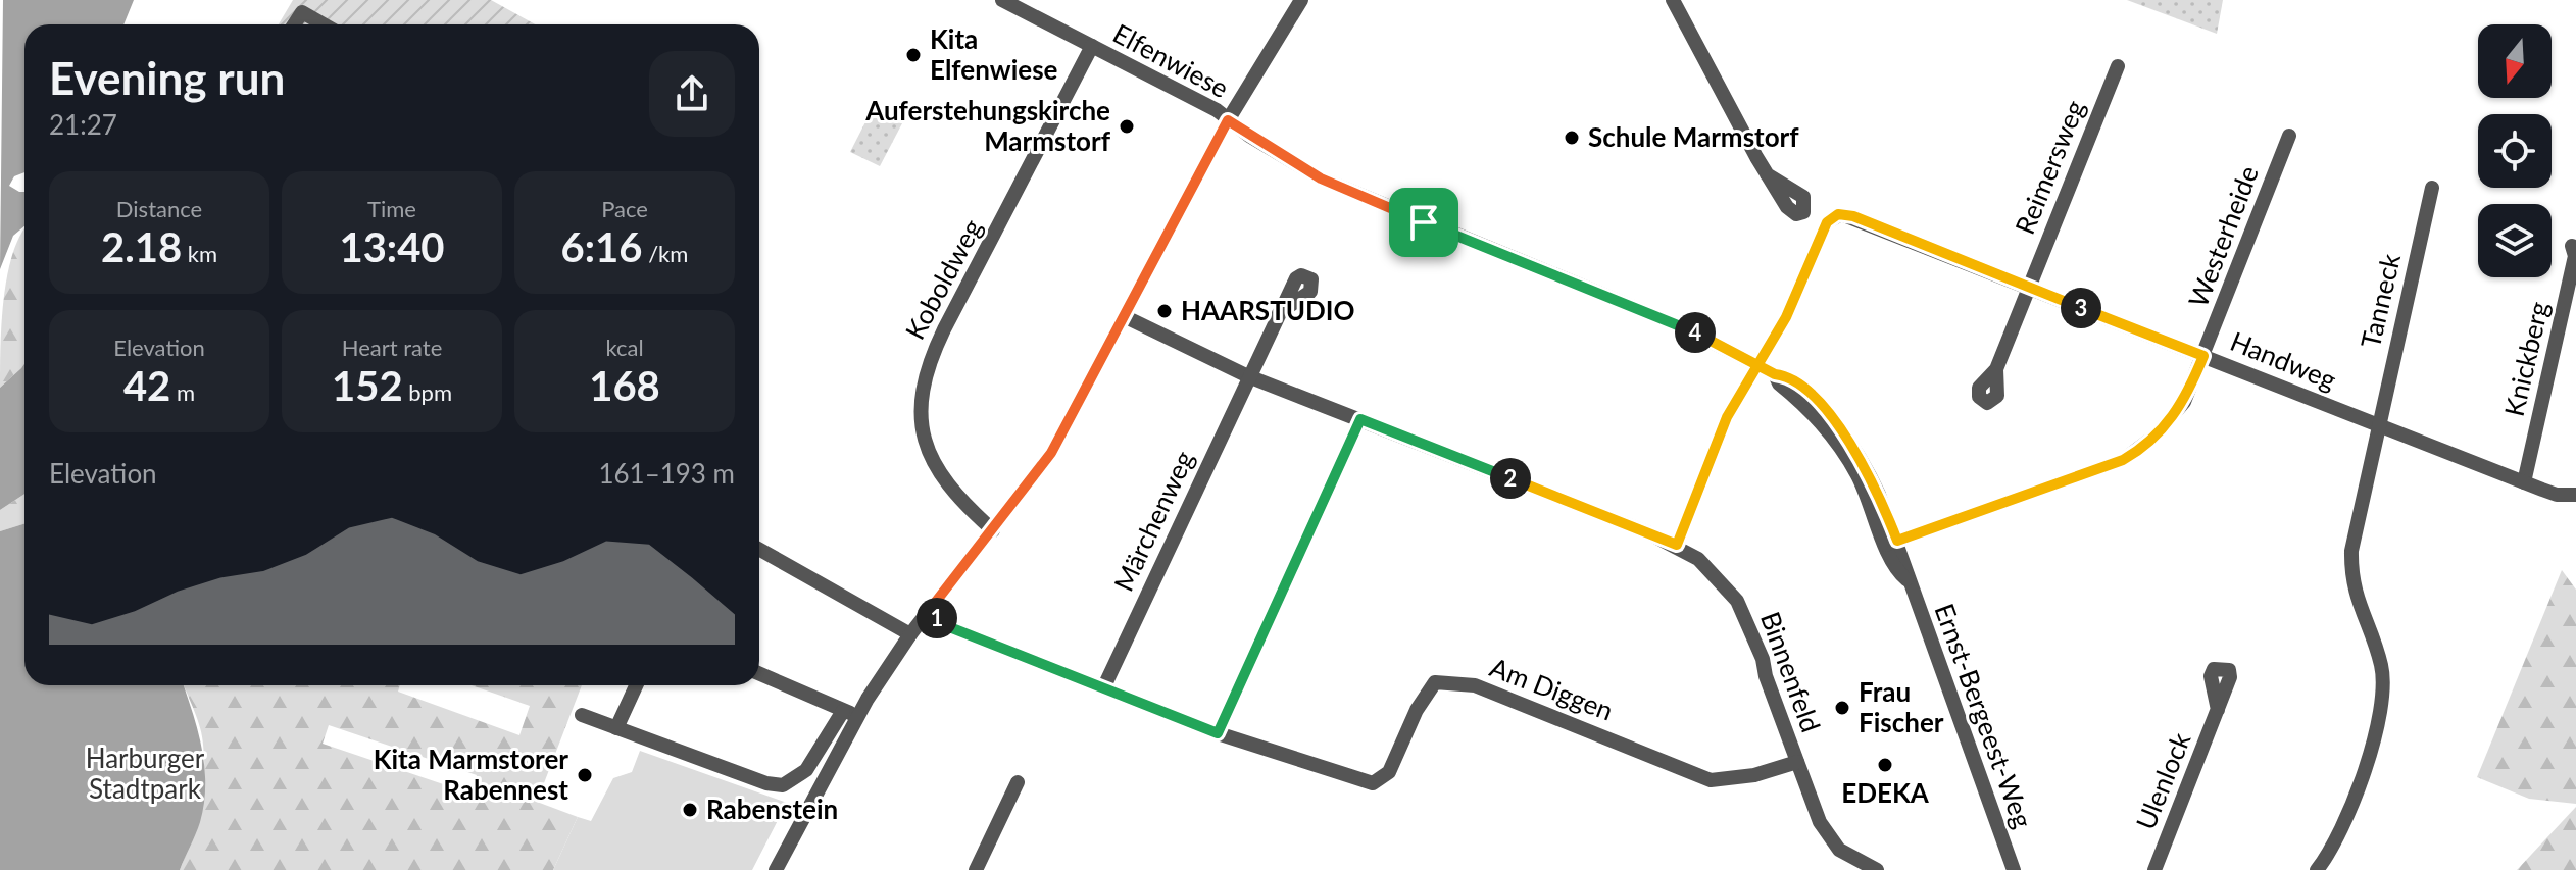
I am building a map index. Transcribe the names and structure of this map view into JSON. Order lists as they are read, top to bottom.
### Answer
{
  "streets": {
    "street": [
      "Elfenwiese",
      "Reimersweg",
      "Westerheide",
      "Koboldweg",
      "Tanneck",
      "Knickberg",
      "Handweg",
      "Märchenweg",
      "Binnenfeld",
      "Am Diggen",
      "Ernst-Bergeest-Weg",
      "Ulenlock"
    ]
  },
  "crossings": [
    ["Elfenwiese", "Koboldweg"],
    ["Elfenwiese", "Ernst-Bergeest-Weg"],
    ["Reimersweg", "Handweg"],
    ["Westerheide", "Handweg"],
    ["Westerheide", "Ernst-Bergeest-Weg"],
    ["Tanneck", "Handweg"],
    ["Knickberg", "Handweg"],
    ["Handweg", "Ernst-Bergeest-Weg"],
    ["Märchenweg", "Binnenfeld"],
    ["Märchenweg", "Am Diggen"],
    ["Binnenfeld", "Am Diggen"]
  ],
  "parks": ["Harburger Stadtpark"],
  "places": [
    "Kita Elfenwiese",
    "Auferstehungskirche Marmstorf",
    "Schule Marmstorf",
    "HAARSTUDIO",
    "Frau Fischer",
    "EDEKA",
    "Kita Marmstorer Rabennest",
    "Rabenstein"
  ],
  "north": "bottom",
  "page": {
    "heading": ["Evening run", "21:27"],
    "stats": [
      ["Distance", "2.18 km"],
      ["Time", "13:40"],
      ["Pace", "6:16 /km"],
      ["Elevation", "42 m"],
      ["Heart rate", "152 bpm"],
      ["kcal", "168"]
    ],
    "pins": [
      "3",
      "4",
      "2",
      "1"
    ],
    "chart": ["Elevation", "161–193 m"]
  }
}
